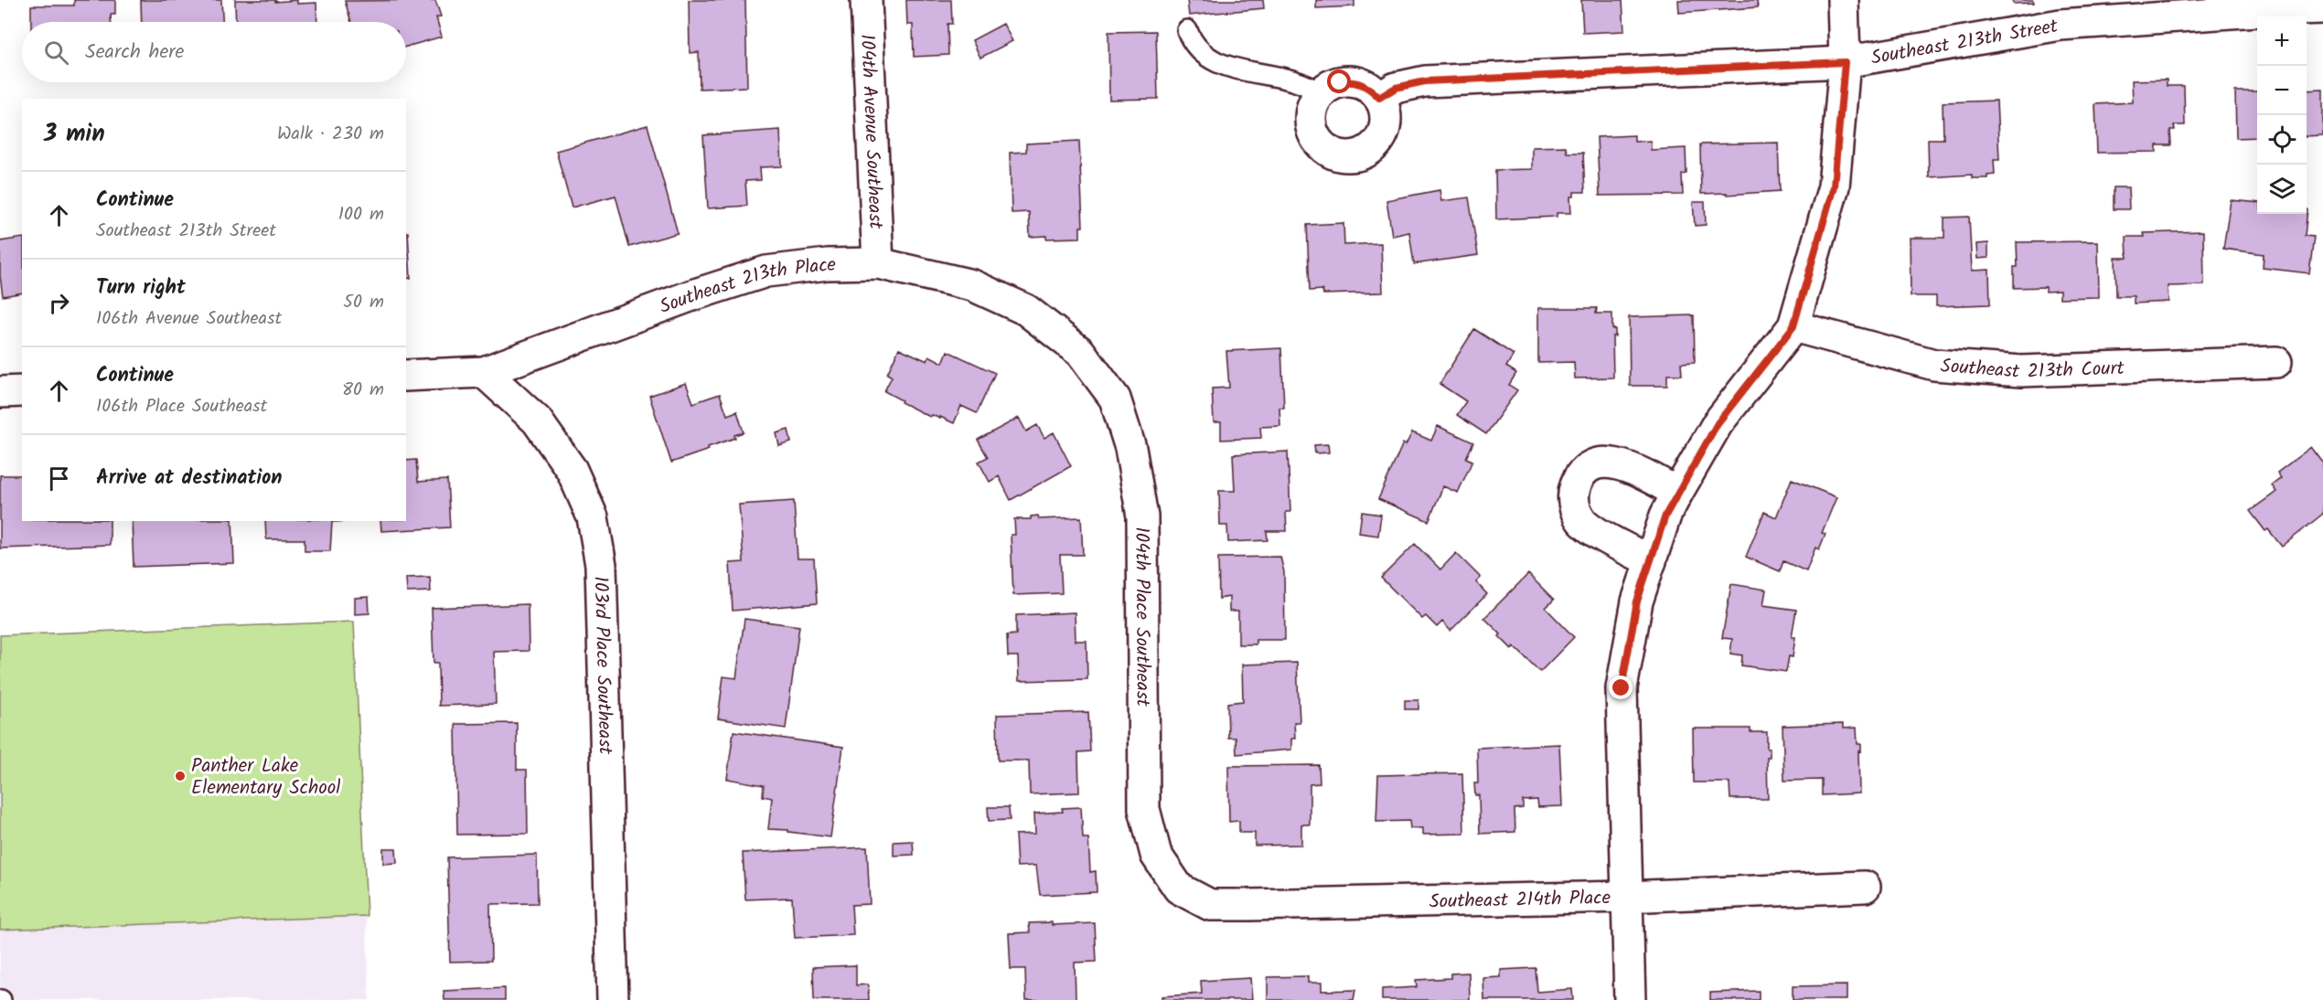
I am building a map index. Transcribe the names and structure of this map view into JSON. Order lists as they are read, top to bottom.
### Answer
{
  "streets": {
    "street": [
      "Southeast 213th Street",
      "104th Avenue Southeast",
      "Southeast 213th Place",
      "Southeast 213th Court",
      "104th Place Southeast",
      "103rd Place Southeast",
      "Southeast 214th Place"
    ]
  },
  "crossings": [
    ["104th Avenue Southeast", "Southeast 213th Place"],
    ["Southeast 213th Place", "104th Place Southeast"],
    ["Southeast 213th Place", "103rd Place Southeast"],
    ["104th Place Southeast", "Southeast 214th Place"]
  ],
  "places": ["Panther Lake Elementary School"],
  "page": {
    "map_buttons": ["+", "−"],
    "search": "Search here",
    "heading": ["3 min", "Walk · 230 m"],
    "list": [
      ["Continue", "Southeast 213th Street", "100 m"],
      ["Turn right", "106th Avenue Southeast", "50 m"],
      ["Continue", "106th Place Southeast", "80 m"],
      "Arrive at destination"
    ]
  }
}
